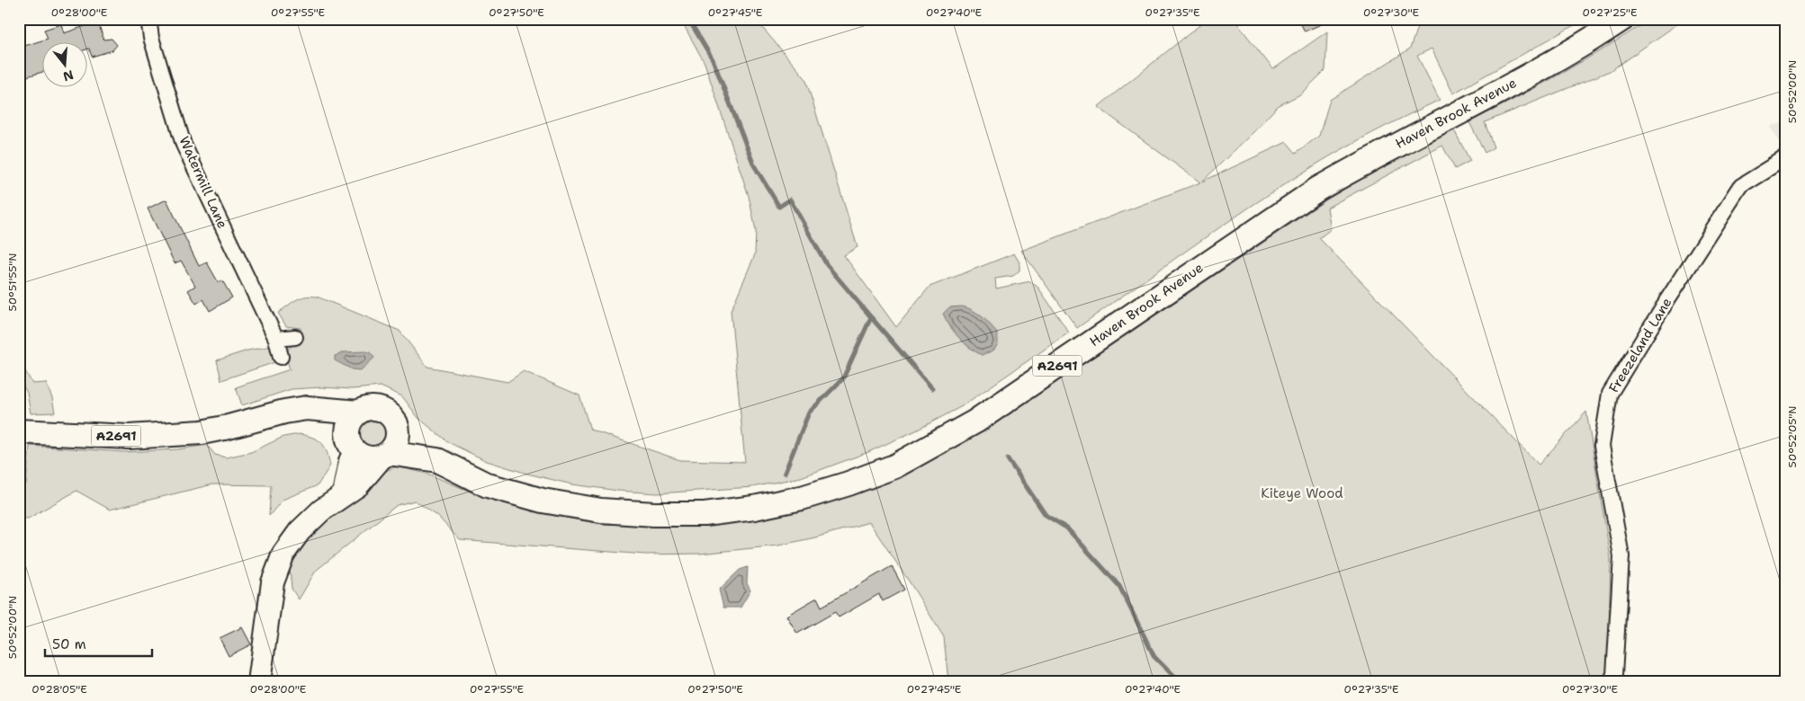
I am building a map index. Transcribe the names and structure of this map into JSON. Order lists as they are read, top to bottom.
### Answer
{
  "streets": {
    "main road": ["Haven Brook Avenue", "A2691"],
    "street": ["Watermill Lane", "Freezeland Lane"]
  },
  "crossings": [
    ["Haven Brook Avenue", "A2691"]
  ],
  "parks": ["Kiteye Wood"],
  "scale_bar": "50 m",
  "north": "bottom",
  "coordinates": [
    "0°28'00\"E",
    "0°27'55\"E",
    "0°27'50\"E",
    "0°27'45\"E",
    "0°27'40\"E",
    "0°27'35\"E",
    "0°27'30\"E",
    "0°27'25\"E",
    "50°52'00\"N",
    "50°51'55\"N",
    "50°52'05\"N",
    "0°28'05\"E"
  ]
}
